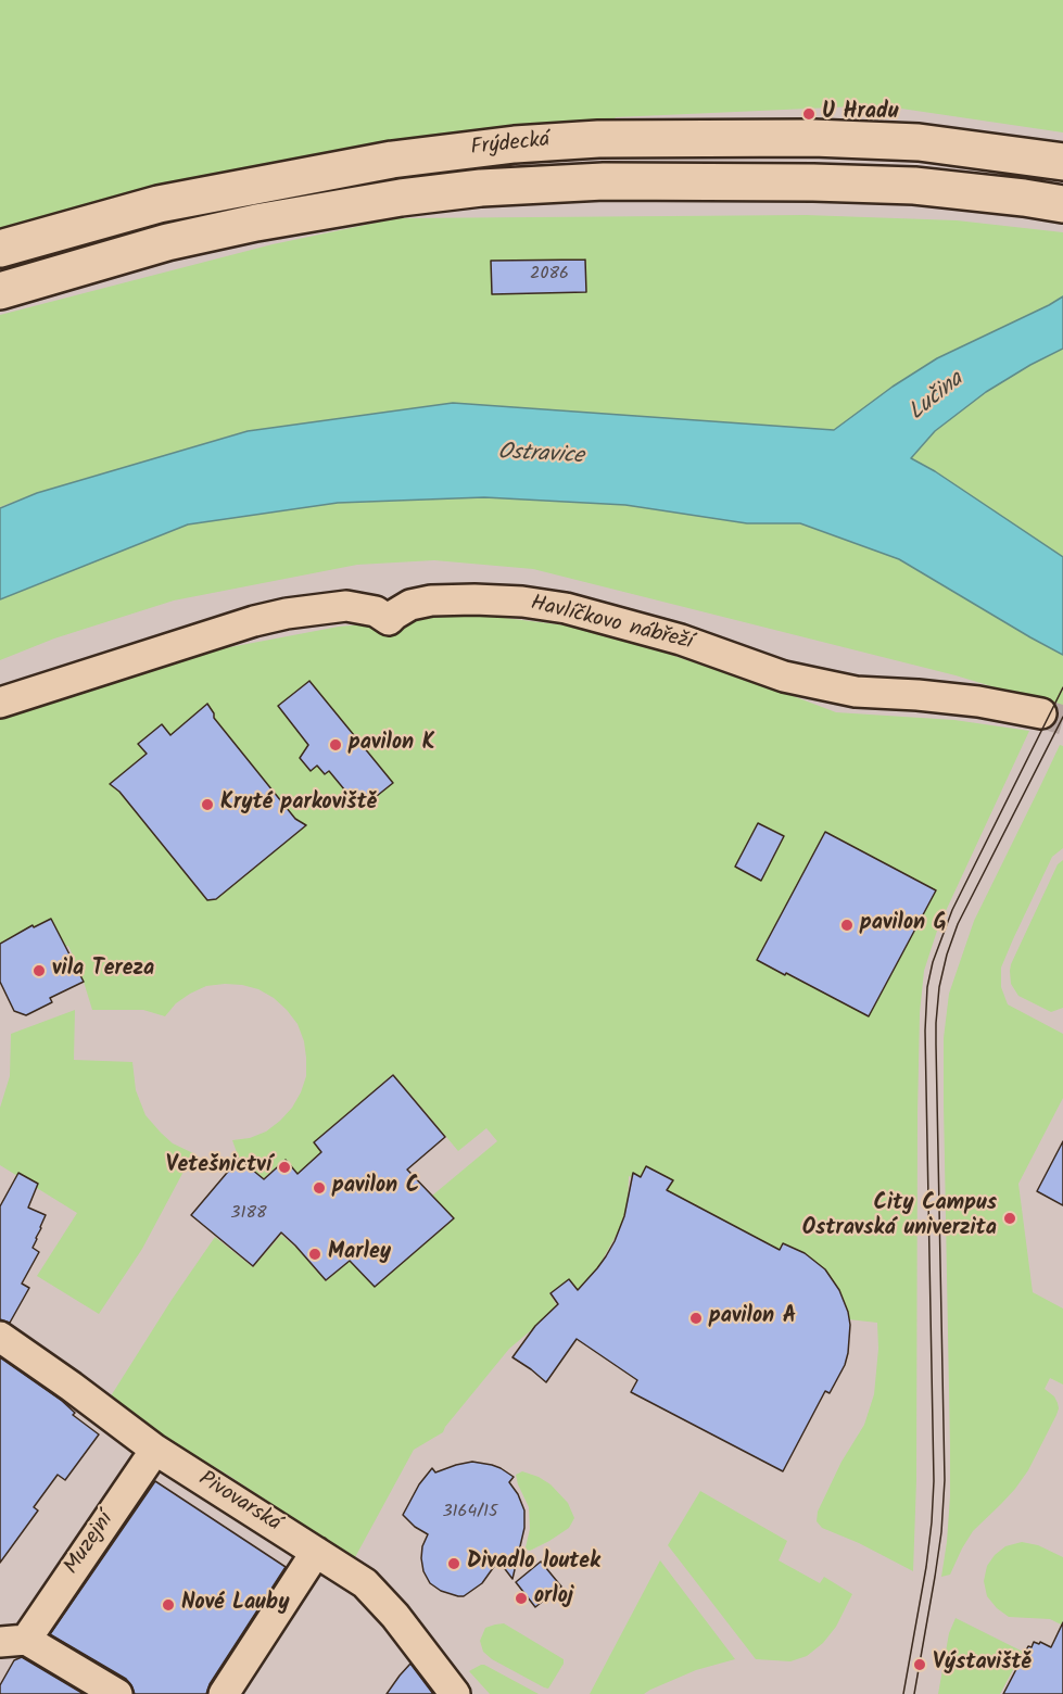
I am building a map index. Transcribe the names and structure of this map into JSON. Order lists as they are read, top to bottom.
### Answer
{
  "streets": {
    "main road": ["Frýdecká"],
    "street": ["Havlíčkovo nábřeží", "Pivovarská", "Muzejní"]
  },
  "crossings": [
    ["Pivovarská", "Muzejní"]
  ],
  "water": ["Lučina", "Ostravice"],
  "places": [
    "U Hradu",
    "pavilon K",
    "Kryté parkoviště",
    "pavilon G",
    "vila Tereza",
    "Vetešnictví",
    "pavilon C",
    "City Campus Ostravská univerzita",
    "Marley",
    "pavilon A",
    "Divadlo loutek",
    "orloj",
    "Nové Lauby",
    "Výstaviště"
  ],
  "house_numbers": ["2086", "3188", "3164/15"]
}
